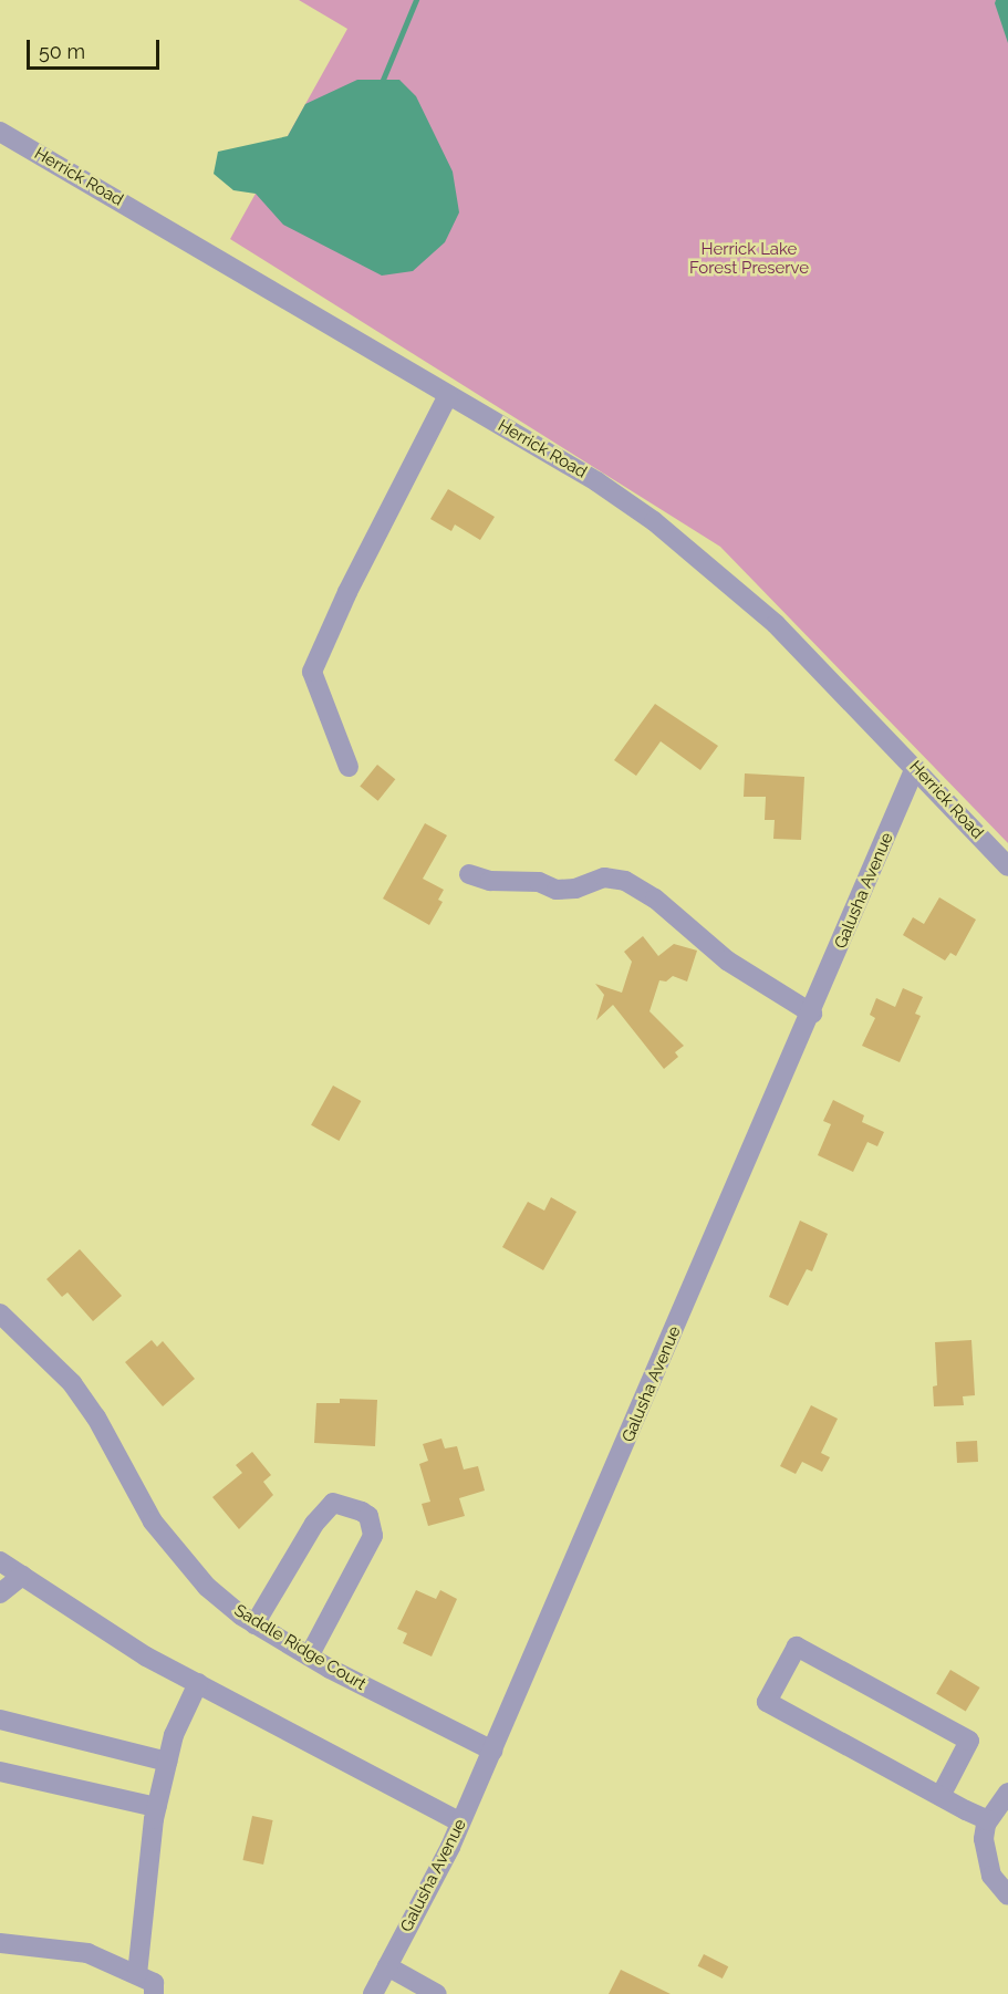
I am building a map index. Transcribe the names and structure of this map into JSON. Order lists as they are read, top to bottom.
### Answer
{
  "streets": {
    "street": ["Herrick Road", "Galusha Avenue", "Saddle Ridge Court"]
  },
  "crossings": [
    ["Herrick Road", "Galusha Avenue"],
    ["Galusha Avenue", "Saddle Ridge Court"]
  ],
  "parks": ["Herrick Lake Forest Preserve"],
  "scale_bar": "50 m"
}
